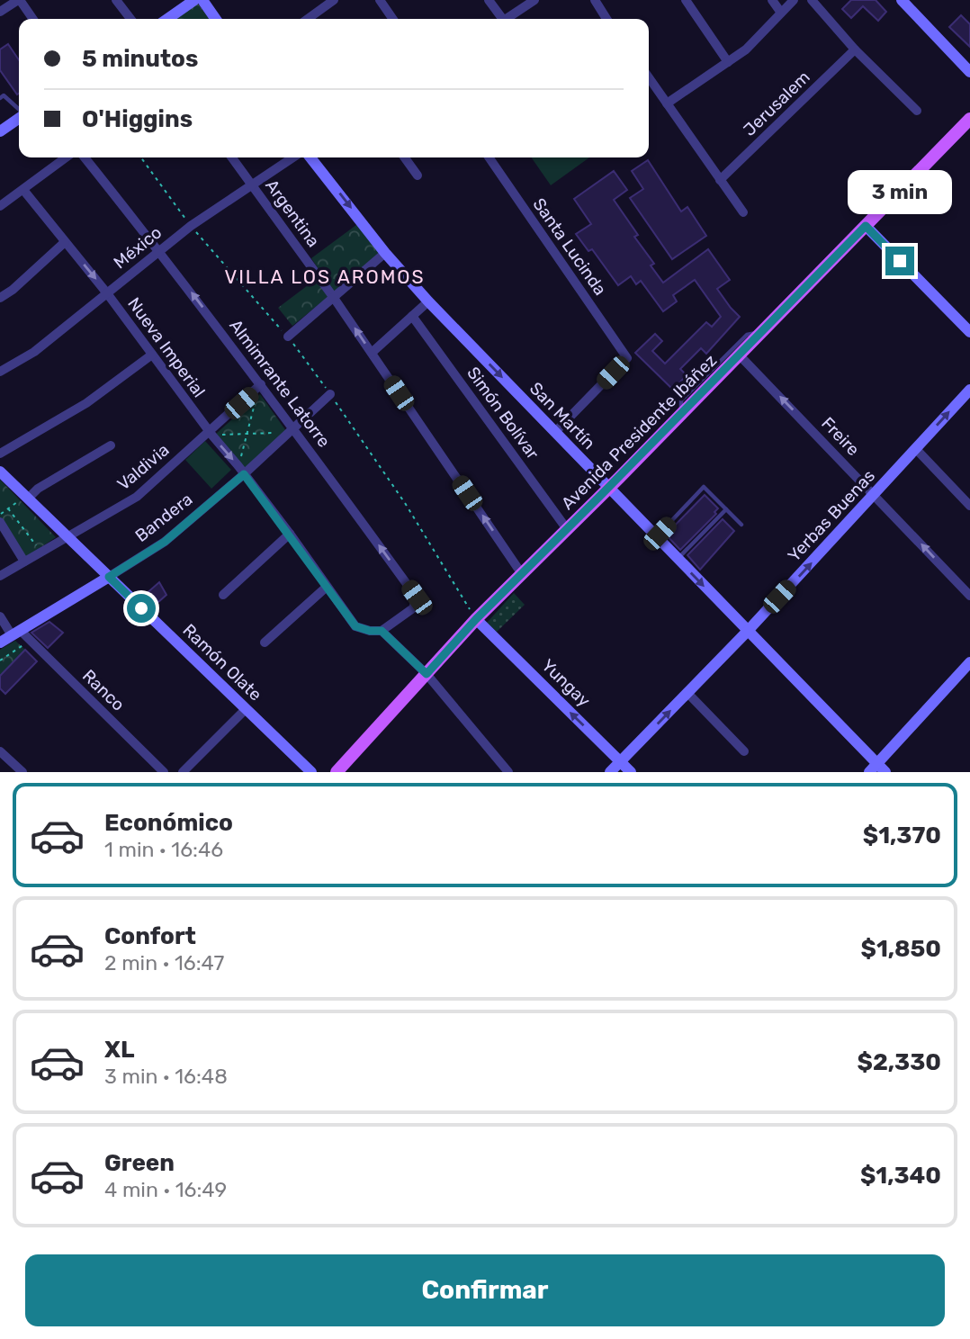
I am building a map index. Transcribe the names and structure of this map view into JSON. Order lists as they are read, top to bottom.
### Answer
{
  "streets": {
    "main road": ["Avenida Presidente Ibáñez"],
    "street": [
      "Jerusalem",
      "Argentina",
      "Santa Lucinda",
      "México",
      "Nueva Imperial",
      "Almimrante Latorre",
      "Simón Bolívar",
      "San Martín",
      "Freire",
      "Valdivia",
      "Yerbas Buenas",
      "Bandera",
      "Ramón Olate",
      "Yungay",
      "Ranco"
    ]
  },
  "crossings": [
    ["Argentina", "México"],
    ["Argentina", "Avenida Presidente Ibáñez"],
    ["Santa Lucinda", "San Martín"],
    ["México", "Nueva Imperial"],
    ["México", "Almimrante Latorre"],
    ["Nueva Imperial", "Almimrante Latorre"],
    ["Nueva Imperial", "Valdivia"],
    ["Nueva Imperial", "Bandera"],
    ["Almimrante Latorre", "Valdivia"],
    ["Almimrante Latorre", "Bandera"],
    ["Simón Bolívar", "Avenida Presidente Ibáñez"],
    ["San Martín", "Avenida Presidente Ibáñez"],
    ["San Martín", "Yerbas Buenas"],
    ["Avenida Presidente Ibáñez", "Freire"],
    ["Avenida Presidente Ibáñez", "Yungay"],
    ["Freire", "Yerbas Buenas"],
    ["Valdivia", "Ramón Olate"],
    ["Yerbas Buenas", "Yungay"],
    ["Bandera", "Ramón Olate"],
    ["Bandera", "Ranco"]
  ],
  "one_way": [
    "Argentina",
    "Almimrante Latorre",
    "San Martín",
    "Freire",
    "Yerbas Buenas"
  ],
  "districts": ["VILLA LOS AROMOS"],
  "page": {
    "banner": ["5 minutos", "O'Higgins"],
    "bubble": "3 min",
    "list": [
      {
        "name": "Económico",
        "note": "1 min · 16:46",
        "value": "$1,370"
      },
      {
        "name": "Confort",
        "note": "2 min · 16:47",
        "value": "$1,850"
      },
      {
        "name": "XL",
        "note": "3 min · 16:48",
        "value": "$2,330"
      },
      {
        "name": "Green",
        "note": "4 min · 16:49",
        "value": "$1,340"
      }
    ],
    "buttons": "Confirmar"
  }
}
